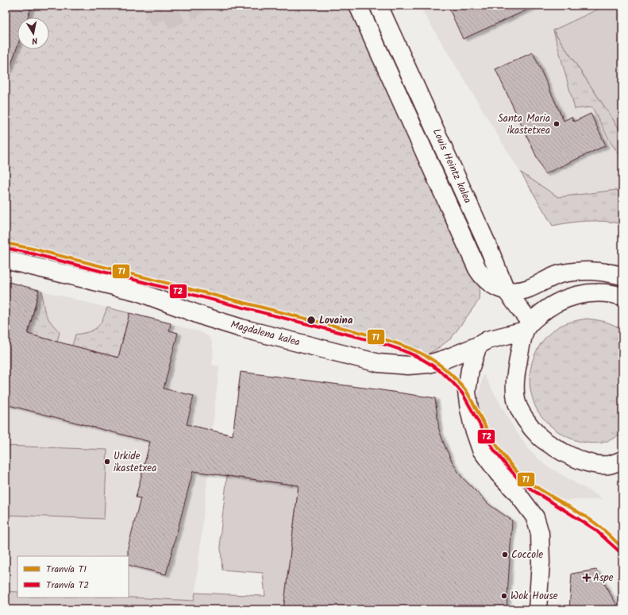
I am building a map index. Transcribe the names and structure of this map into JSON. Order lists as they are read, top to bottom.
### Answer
{
  "streets": {
    "main road": ["Louis Heintz kalea", "Magdalena kalea"]
  },
  "crossings": [
    ["Louis Heintz kalea", "Magdalena kalea"]
  ],
  "places": {
    "other": [
      "Santa Maria ikastetxea",
      "Lovaina",
      "Urkide ikastetxea",
      "Coccole",
      "Wok House"
    ],
    "health": ["Aspe"]
  },
  "lines": ["tram line T1", "tram line T2"],
  "legend": ["Tranvía T1", "Tranvía T2"],
  "north": "bottom"
}
